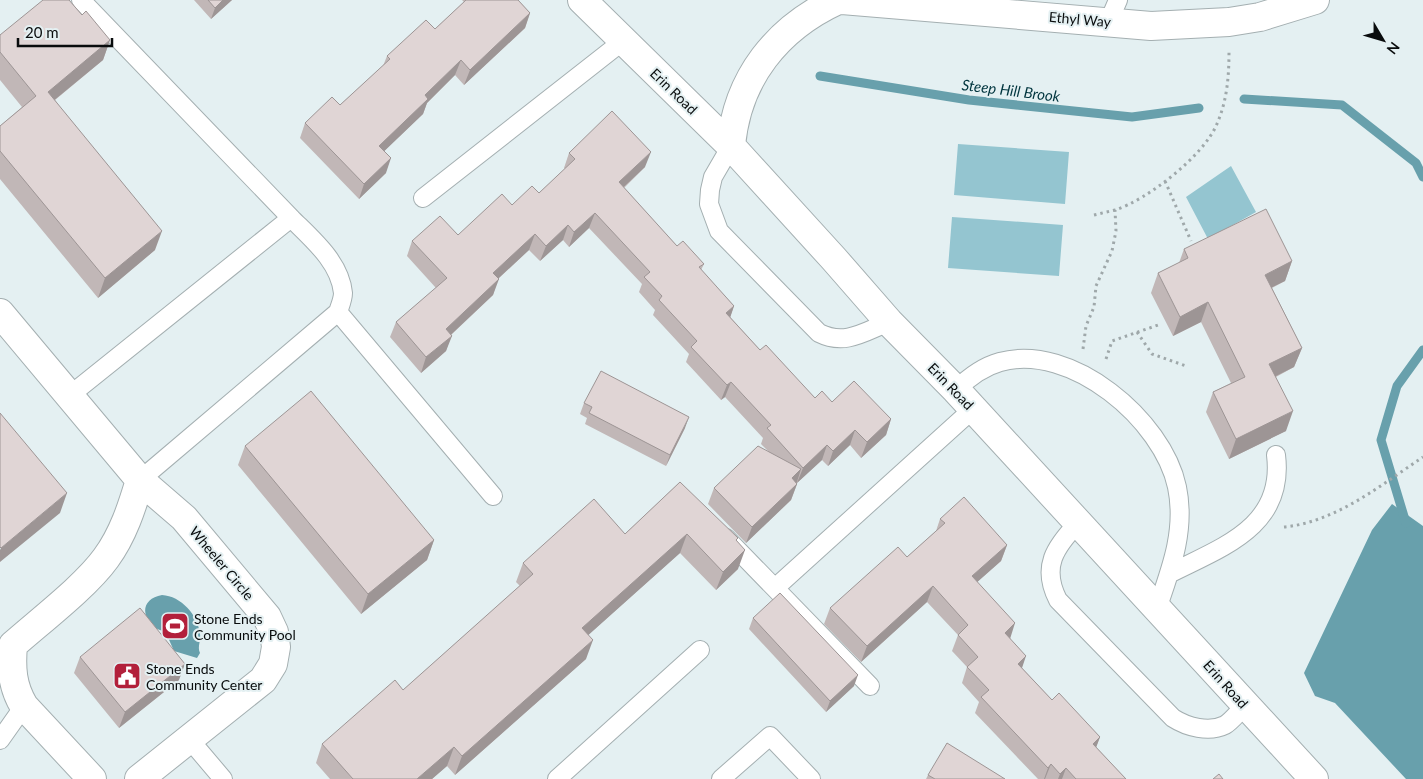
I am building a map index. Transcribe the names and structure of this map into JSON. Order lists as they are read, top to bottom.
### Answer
{
  "streets": {
    "street": ["Ethyl Way", "Erin Road", "Wheeler Circle"]
  },
  "water": ["Steep Hill Brook"],
  "places": {
    "sports": ["Stone Ends Community Pool"],
    "public building": ["Stone Ends Community Center"]
  },
  "scale_bar": "20 m",
  "north": "bottom right"
}
